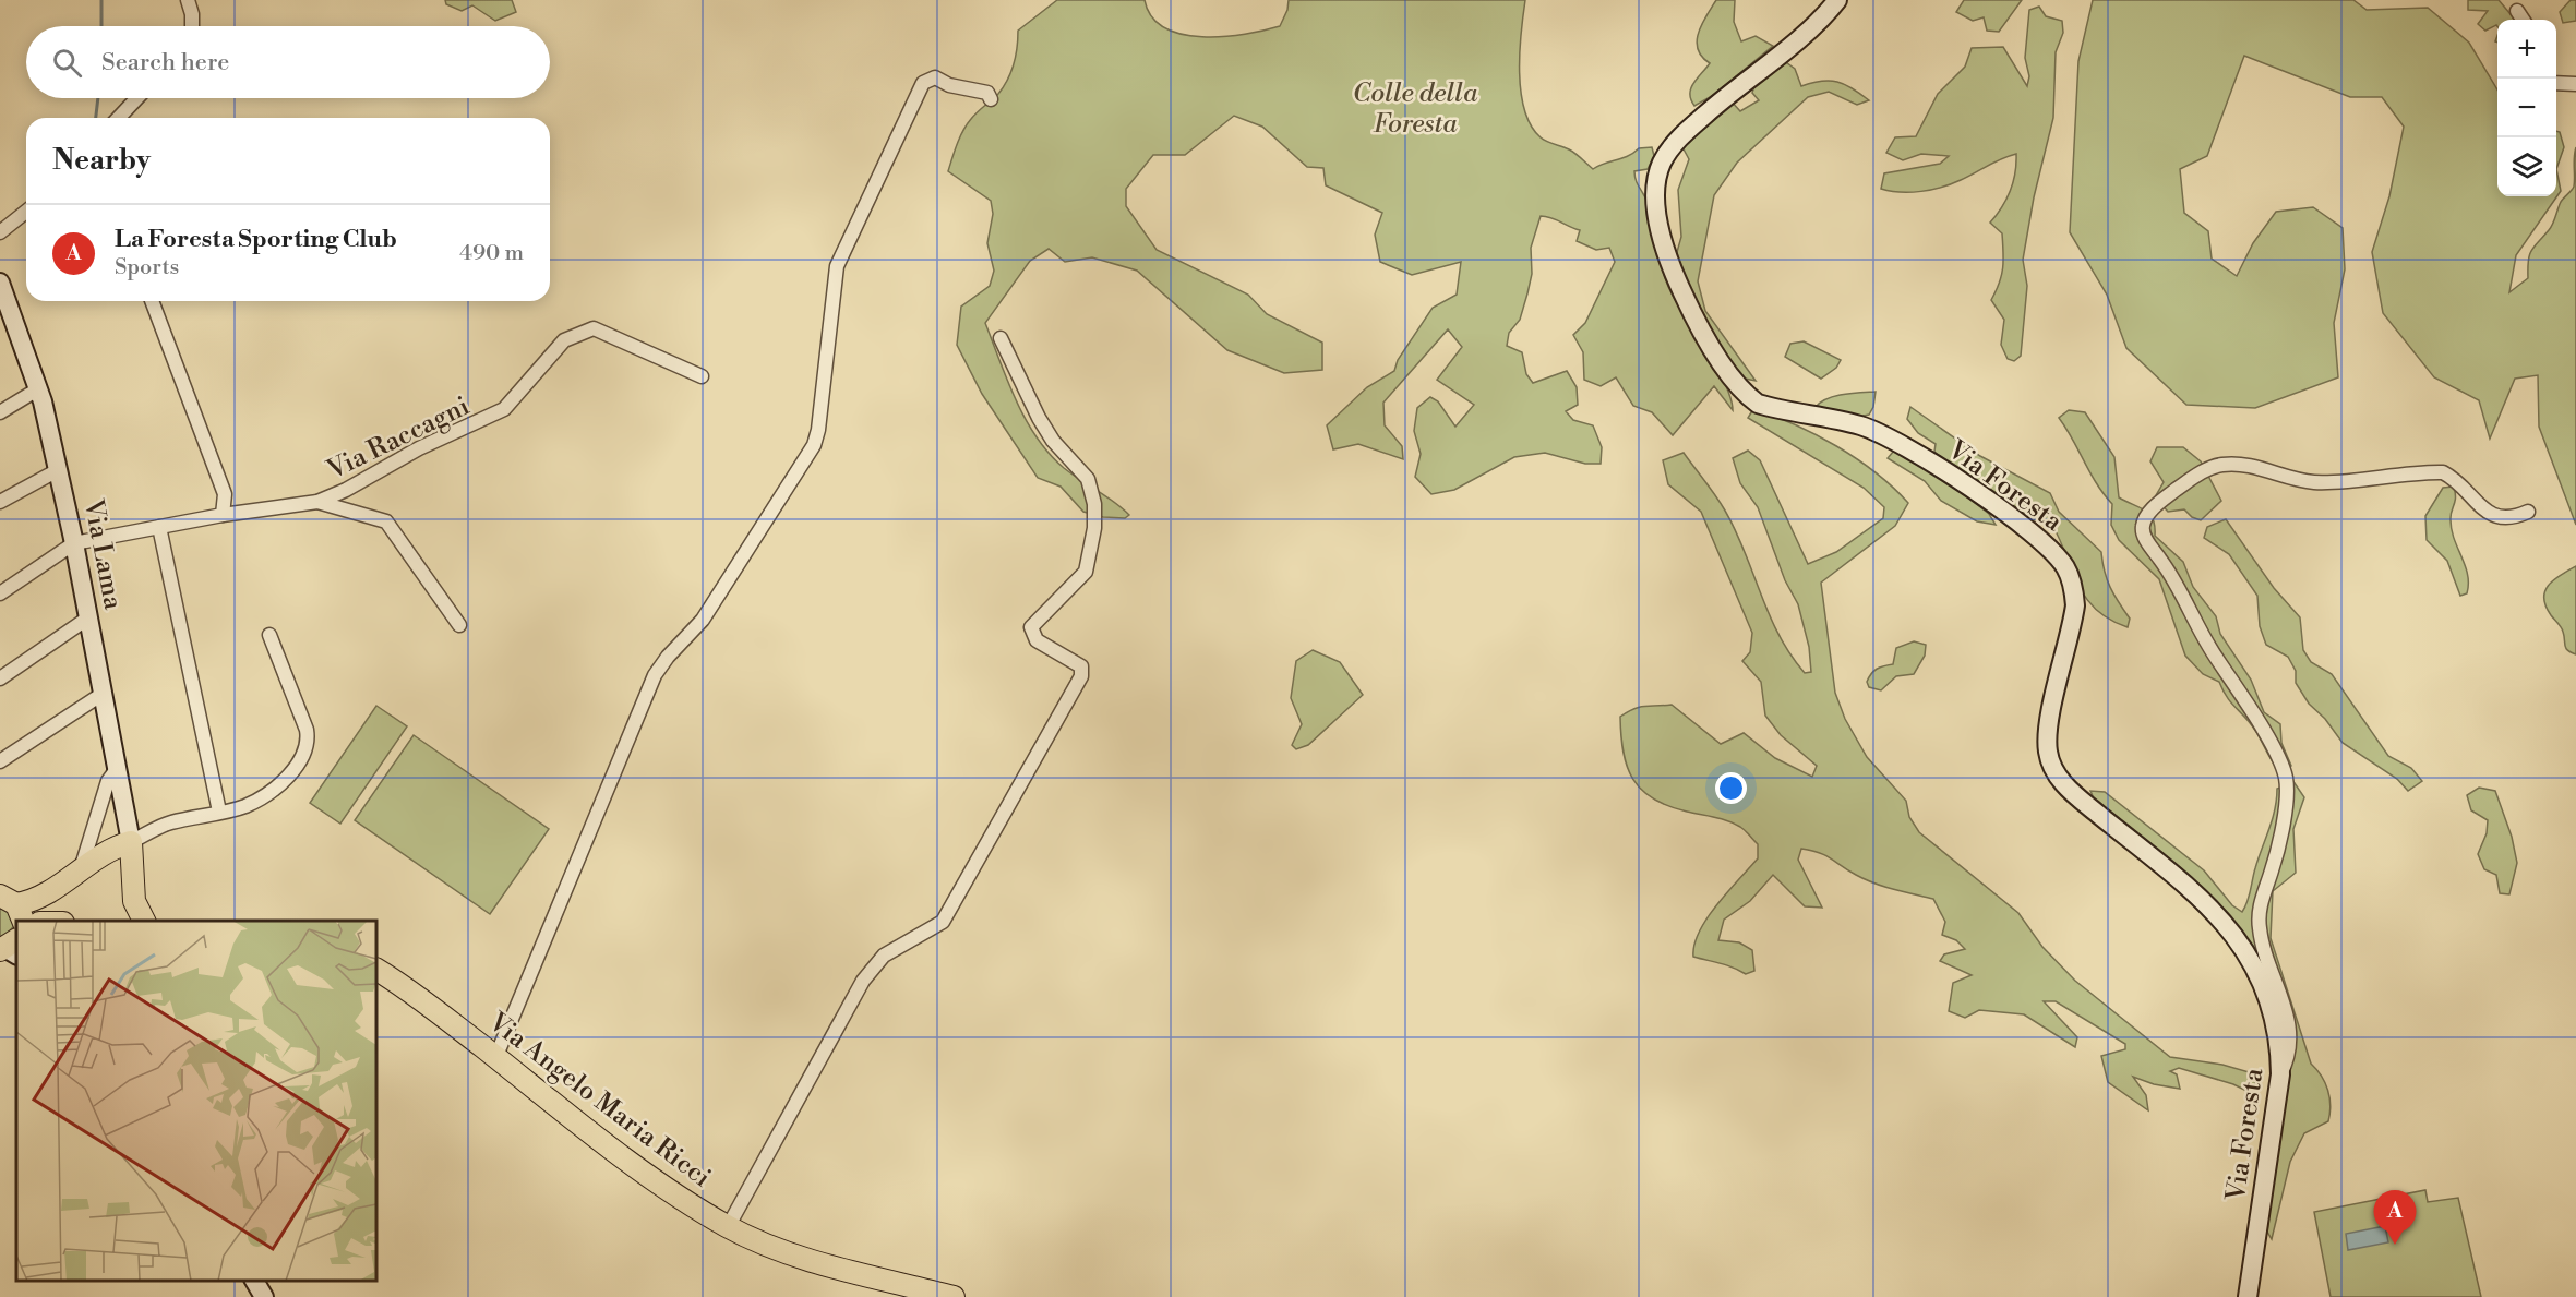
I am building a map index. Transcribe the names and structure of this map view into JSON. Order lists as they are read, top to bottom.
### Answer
{
  "streets": {
    "main road": ["Via Foresta", "Via Lama", "Via Angelo Maria Ricci"],
    "street": ["Via Raccagni"]
  },
  "crossings": [
    ["Via Raccagni", "Via Lama"]
  ],
  "parks": ["Colle della Foresta"],
  "page": {
    "map_buttons": ["+", "−"],
    "search": "Search here",
    "heading": "Nearby",
    "list": [
      {
        "mark": "A",
        "name": "La Foresta Sporting Club",
        "note": "Sports",
        "value": "490 m"
      }
    ],
    "pins": "A"
  }
}
